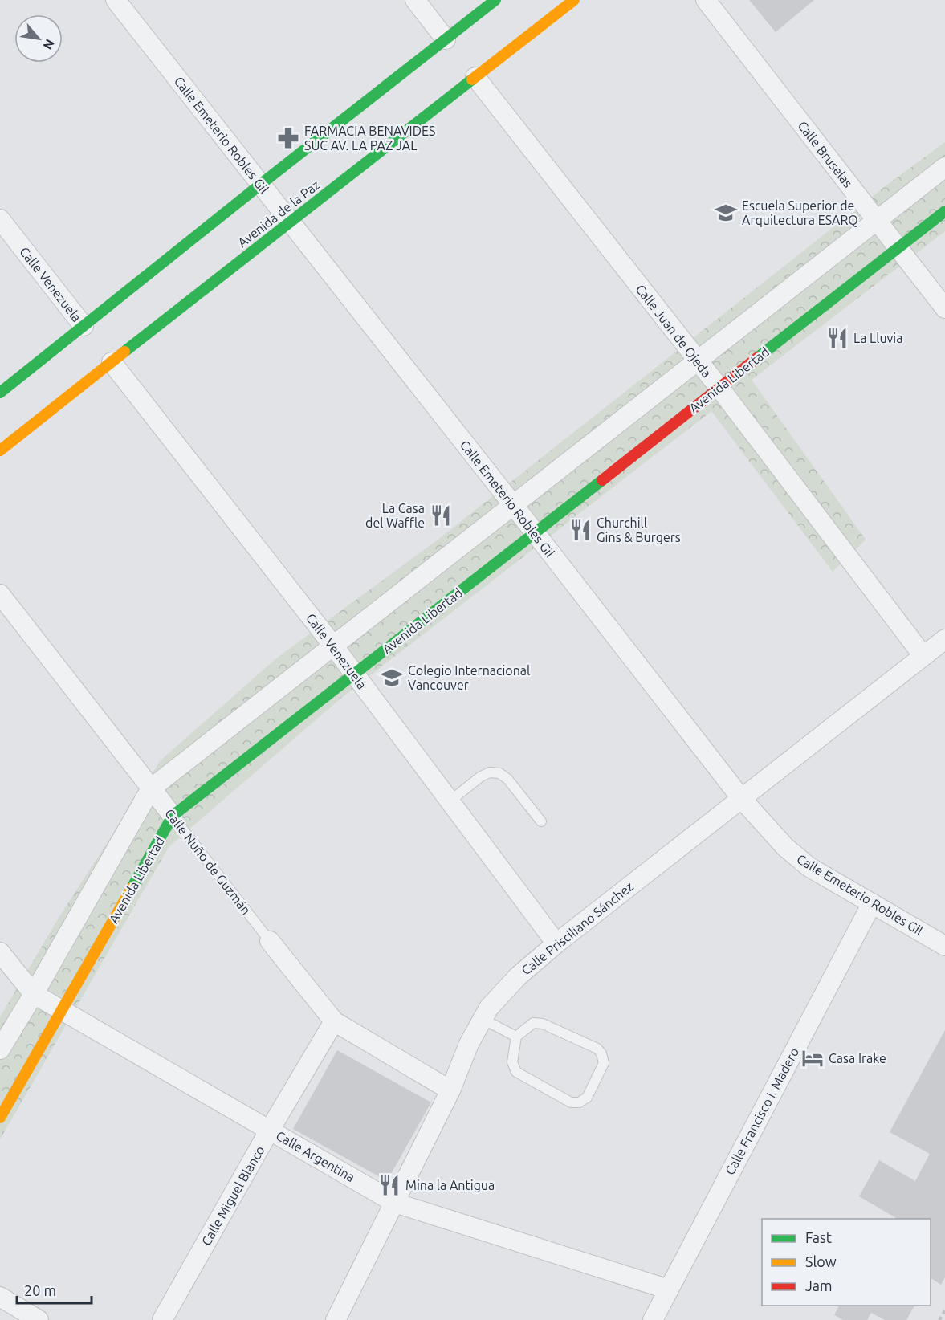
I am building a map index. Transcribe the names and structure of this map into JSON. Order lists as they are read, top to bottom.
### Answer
{
  "streets": {
    "street": [
      "Calle Emeterio Robles Gil",
      "Calle Bruselas",
      "Avenida de la Paz",
      "Calle Venezuela",
      "Calle Juan de Ojeda",
      "Avenida Libertad",
      "Calle Nuño de Guzmán",
      "Calle Prisciliano Sánchez",
      "Calle Francisco I. Madero",
      "Calle Argentina",
      "Calle Miguel Blanco"
    ]
  },
  "crossings": [
    ["Calle Emeterio Robles Gil", "Avenida de la Paz"],
    ["Calle Emeterio Robles Gil", "Avenida Libertad"],
    ["Calle Emeterio Robles Gil", "Calle Prisciliano Sánchez"],
    ["Calle Emeterio Robles Gil", "Calle Francisco I. Madero"],
    ["Calle Bruselas", "Avenida Libertad"],
    ["Avenida de la Paz", "Calle Venezuela"],
    ["Avenida de la Paz", "Calle Juan de Ojeda"],
    ["Calle Venezuela", "Avenida Libertad"],
    ["Calle Venezuela", "Calle Prisciliano Sánchez"],
    ["Calle Juan de Ojeda", "Avenida Libertad"],
    ["Calle Juan de Ojeda", "Calle Prisciliano Sánchez"],
    ["Avenida Libertad", "Calle Nuño de Guzmán"],
    ["Avenida Libertad", "Calle Argentina"],
    ["Calle Nuño de Guzmán", "Calle Prisciliano Sánchez"],
    ["Calle Nuño de Guzmán", "Calle Miguel Blanco"],
    ["Calle Prisciliano Sánchez", "Calle Argentina"],
    ["Calle Francisco I. Madero", "Calle Argentina"],
    ["Calle Argentina", "Calle Miguel Blanco"]
  ],
  "places": {
    "pharmacy": ["FARMACIA BENAVIDES SUC AV. LA PAZ JAL"],
    "school or university": ["Escuela Superior de Arquitectura ESARQ", "Colegio Internacional Vancouver"],
    "restaurant": [
      "La Lluvia",
      "La Casa del Waffle",
      "Churchill Gins & Burgers",
      "Mina la Antigua"
    ],
    "hotel": ["Casa Irake"]
  },
  "legend": ["Fast", "Slow", "Jam"],
  "scale_bar": "20 m",
  "north": "bottom right"
}
